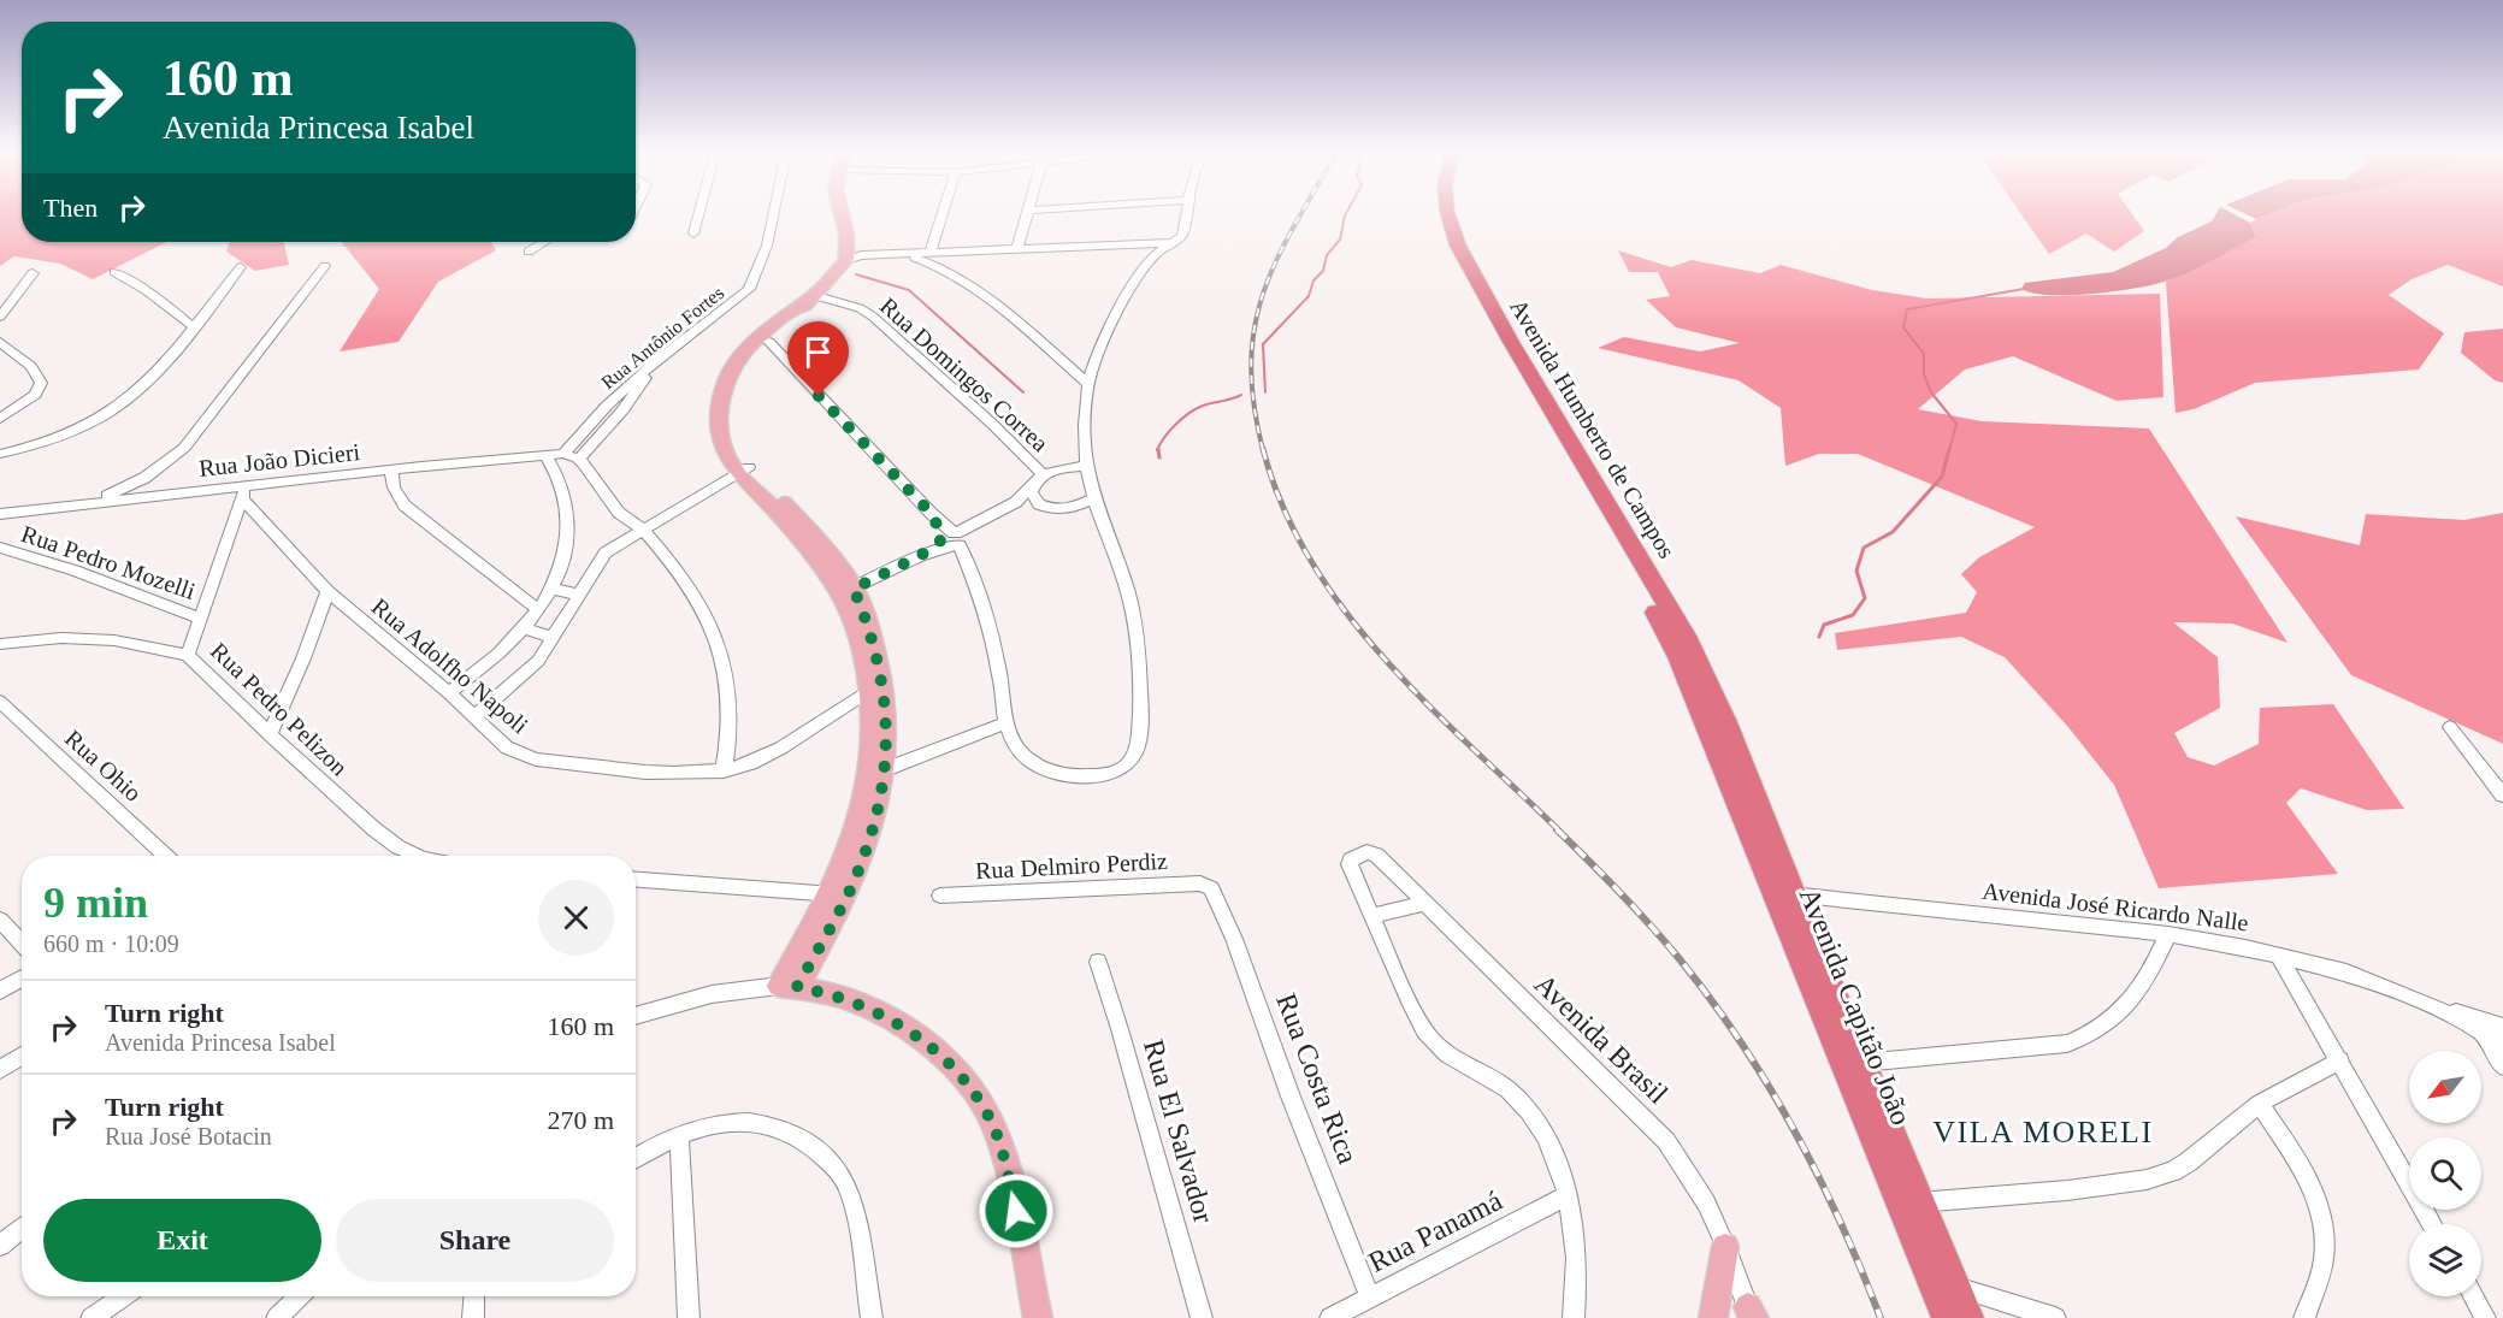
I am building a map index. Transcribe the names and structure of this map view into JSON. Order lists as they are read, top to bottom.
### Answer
{
  "streets": {
    "highway": ["Avenida Humberto de Campos", "Avenida Capitão João"],
    "street": [
      "Rua Antônio Fortes",
      "Rua Domingos Correa",
      "Rua João Dicieri",
      "Rua Pedro Mozelli",
      "Rua Adolfho Napoli",
      "Rua Pedro Pelizon",
      "Rua Ohio",
      "Rua Delmiro Perdiz",
      "Avenida José Ricardo Nalle",
      "Avenida Brasil",
      "Rua Costa Rica",
      "Rua El Salvador",
      "Rua Panamá"
    ]
  },
  "crossings": [
    ["Rua Antônio Fortes", "Rua João Dicieri"],
    ["Avenida Humberto de Campos", "Avenida Capitão João"],
    ["Rua João Dicieri", "Rua Adolfho Napoli"],
    ["Rua João Dicieri", "Rua Pedro Pelizon"],
    ["Rua Pedro Mozelli", "Rua Pedro Pelizon"],
    ["Rua Adolfho Napoli", "Rua Pedro Pelizon"],
    ["Rua Delmiro Perdiz", "Rua Costa Rica"],
    ["Avenida José Ricardo Nalle", "Avenida Capitão João"],
    ["Rua Costa Rica", "Rua Panamá"]
  ],
  "districts": ["VILA MORELI"],
  "north": "bottom left",
  "page": {
    "turn": ["160 m", "Avenida Princesa Isabel"],
    "then": "Then",
    "heading": ["9 min", "660 m · 10:09"],
    "list": [
      {
        "name": "Turn right",
        "note": "Avenida Princesa Isabel",
        "value": "160 m"
      },
      {
        "name": "Turn right",
        "note": "Rua José Botacin",
        "value": "270 m"
      }
    ],
    "buttons": ["Exit", "Share"]
  }
}
